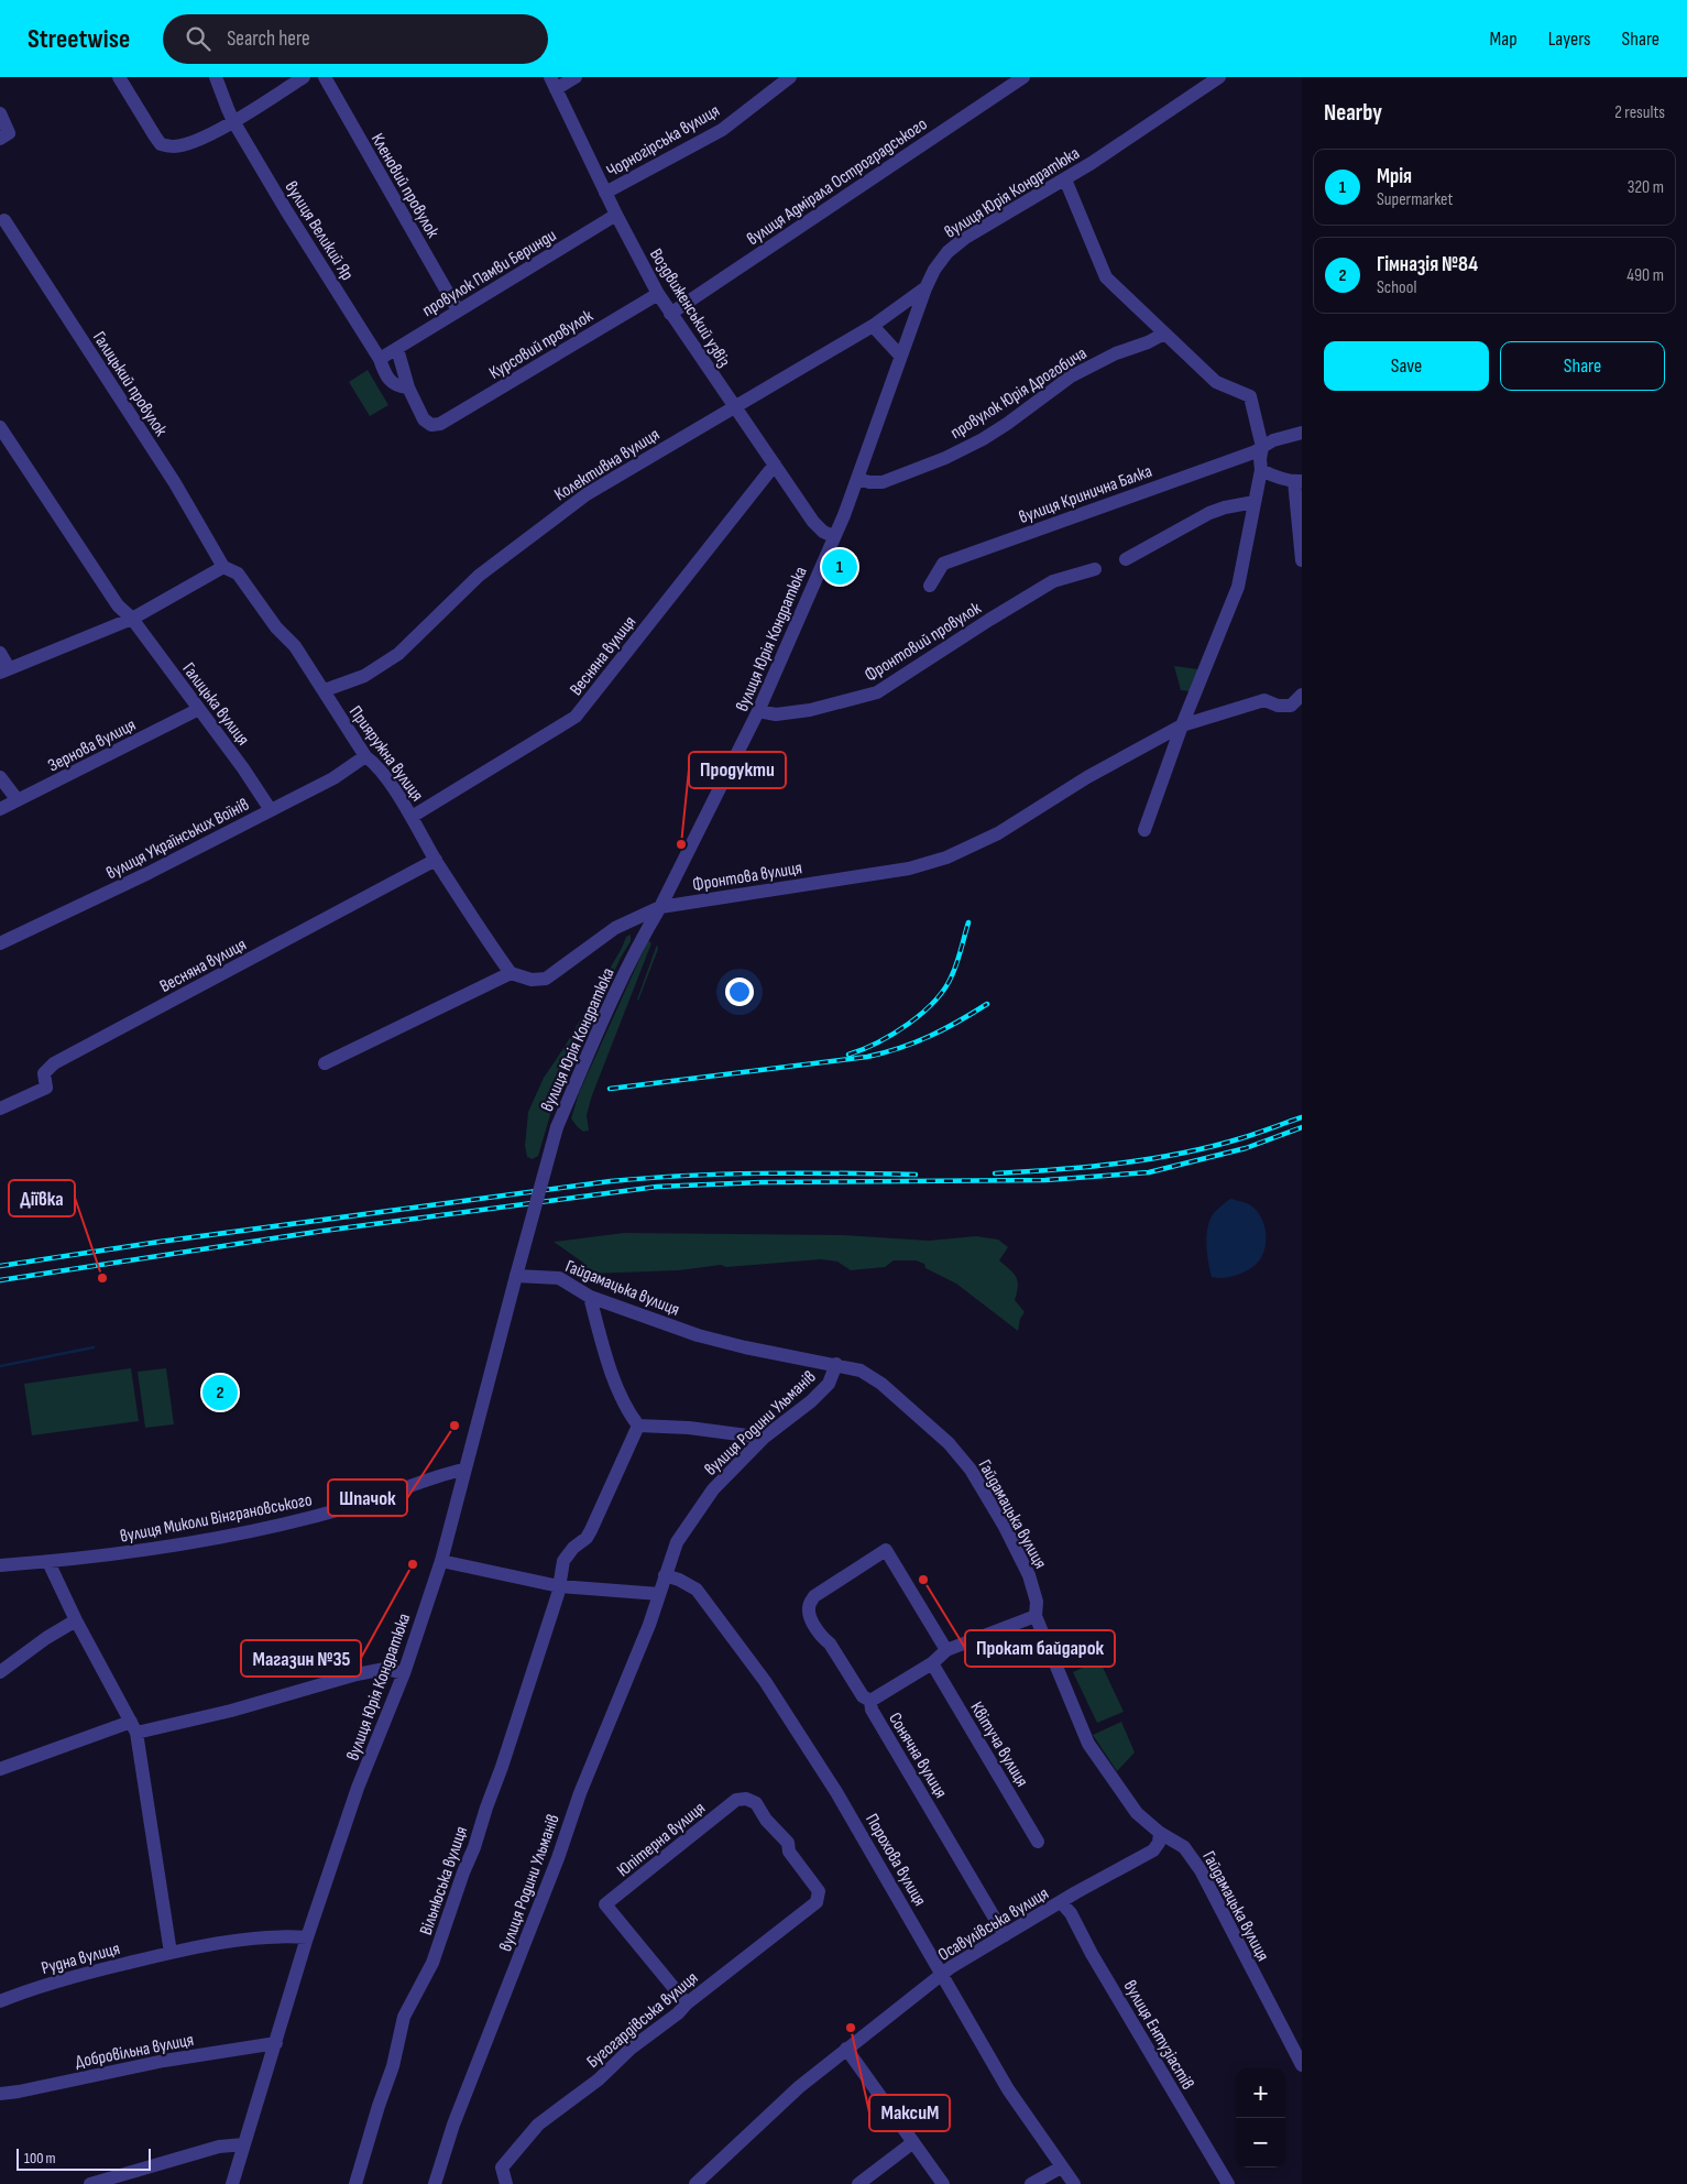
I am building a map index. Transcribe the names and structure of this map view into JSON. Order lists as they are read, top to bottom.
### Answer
{
  "streets": {
    "street": [
      "Чорногірська вулиця",
      "вулиця Адмірала Остроградського",
      "Кленовий провулок",
      "вулиця Юрія Кондратюка",
      "вулиця Великий Яр",
      "провулок Памви Беринди",
      "Воздвиженський узвіз",
      "Курсовий провулок",
      "Галицький провулок",
      "провулок Юрія Дрогобича",
      "Колективна вулиця",
      "вулиця Кринична Балка",
      "Фронтовий провулок",
      "Весняна вулиця",
      "Галицька вулиця",
      "Зернова вулиця",
      "Прияружна вулиця",
      "вулиця Українських Воїнів",
      "Фронтова вулиця",
      "Гайдамацька вулиця",
      "вулиця Родини Ульманів",
      "вулиця Миколи Вінграновського",
      "Квітуча вулиця",
      "Сонячна вулиця",
      "Юпітерна вулиця",
      "Порохова вулиця",
      "Вільнюська вулиця",
      "Осавулівська вулиця",
      "Рудна вулиця",
      "Бугогардівська вулиця",
      "вулиця Ентузіастів",
      "Добровільна вулиця"
    ]
  },
  "crossings": [
    ["Чорногірська вулиця", "Воздвиженський узвіз"],
    ["вулиця Адмірала Остроградського", "Воздвиженський узвіз"],
    ["Кленовий провулок", "провулок Памви Беринди"],
    ["вулиця Юрія Кондратюка", "Воздвиженський узвіз"],
    ["вулиця Юрія Кондратюка", "провулок Юрія Дрогобича"],
    ["вулиця Юрія Кондратюка", "Колективна вулиця"],
    ["вулиця Юрія Кондратюка", "Фронтовий провулок"],
    ["вулиця Юрія Кондратюка", "Фронтова вулиця"],
    ["вулиця Юрія Кондратюка", "Гайдамацька вулиця"],
    ["вулиця Юрія Кондратюка", "вулиця Миколи Вінграновського"],
    ["вулиця Юрія Кондратюка", "Рудна вулиця"],
    ["вулиця Юрія Кондратюка", "Добровільна вулиця"],
    ["вулиця Великий Яр", "провулок Памви Беринди"],
    ["вулиця Великий Яр", "Курсовий провулок"],
    ["провулок Памви Беринди", "Воздвиженський узвіз"],
    ["Воздвиженський узвіз", "Курсовий провулок"],
    ["Воздвиженський узвіз", "Колективна вулиця"],
    ["Воздвиженський узвіз", "Весняна вулиця"],
    ["Галицький провулок", "Прияружна вулиця"],
    ["Колективна вулиця", "Прияружна вулиця"],
    ["Весняна вулиця", "Прияружна вулиця"],
    ["Галицька вулиця", "Зернова вулиця"],
    ["Галицька вулиця", "вулиця Українських Воїнів"],
    ["Прияружна вулиця", "вулиця Українських Воїнів"],
    ["Прияружна вулиця", "Фронтова вулиця"],
    ["Гайдамацька вулиця", "вулиця Родини Ульманів"],
    ["Гайдамацька вулиця", "Осавулівська вулиця"],
    ["вулиця Родини Ульманів", "Порохова вулиця"],
    ["Сонячна вулиця", "Осавулівська вулиця"],
    ["Юпітерна вулиця", "Бугогардівська вулиця"],
    ["Порохова вулиця", "Осавулівська вулиця"],
    ["Осавулівська вулиця", "вулиця Ентузіастів"]
  ],
  "places": [
    "Продукти",
    "Діївка",
    "Шпачок",
    "Магазин №35",
    "Прокат байдарок",
    "МаксиМ"
  ],
  "scale_bar": "100 m",
  "page": {
    "header": "Streetwise",
    "search": "Search here",
    "nav": ["Map", "Layers", "Share"],
    "heading": ["Nearby", "2 results"],
    "list": [
      {
        "mark": "1",
        "name": "Мрія",
        "note": "Supermarket",
        "value": "320 m"
      },
      {
        "mark": "2",
        "name": "Гімназія №84",
        "note": "School",
        "value": "490 m"
      }
    ],
    "buttons": ["Save", "Share"],
    "pins": ["1", "2"],
    "map_buttons": ["+", "−"],
    "scale": "100 m"
  }
}
